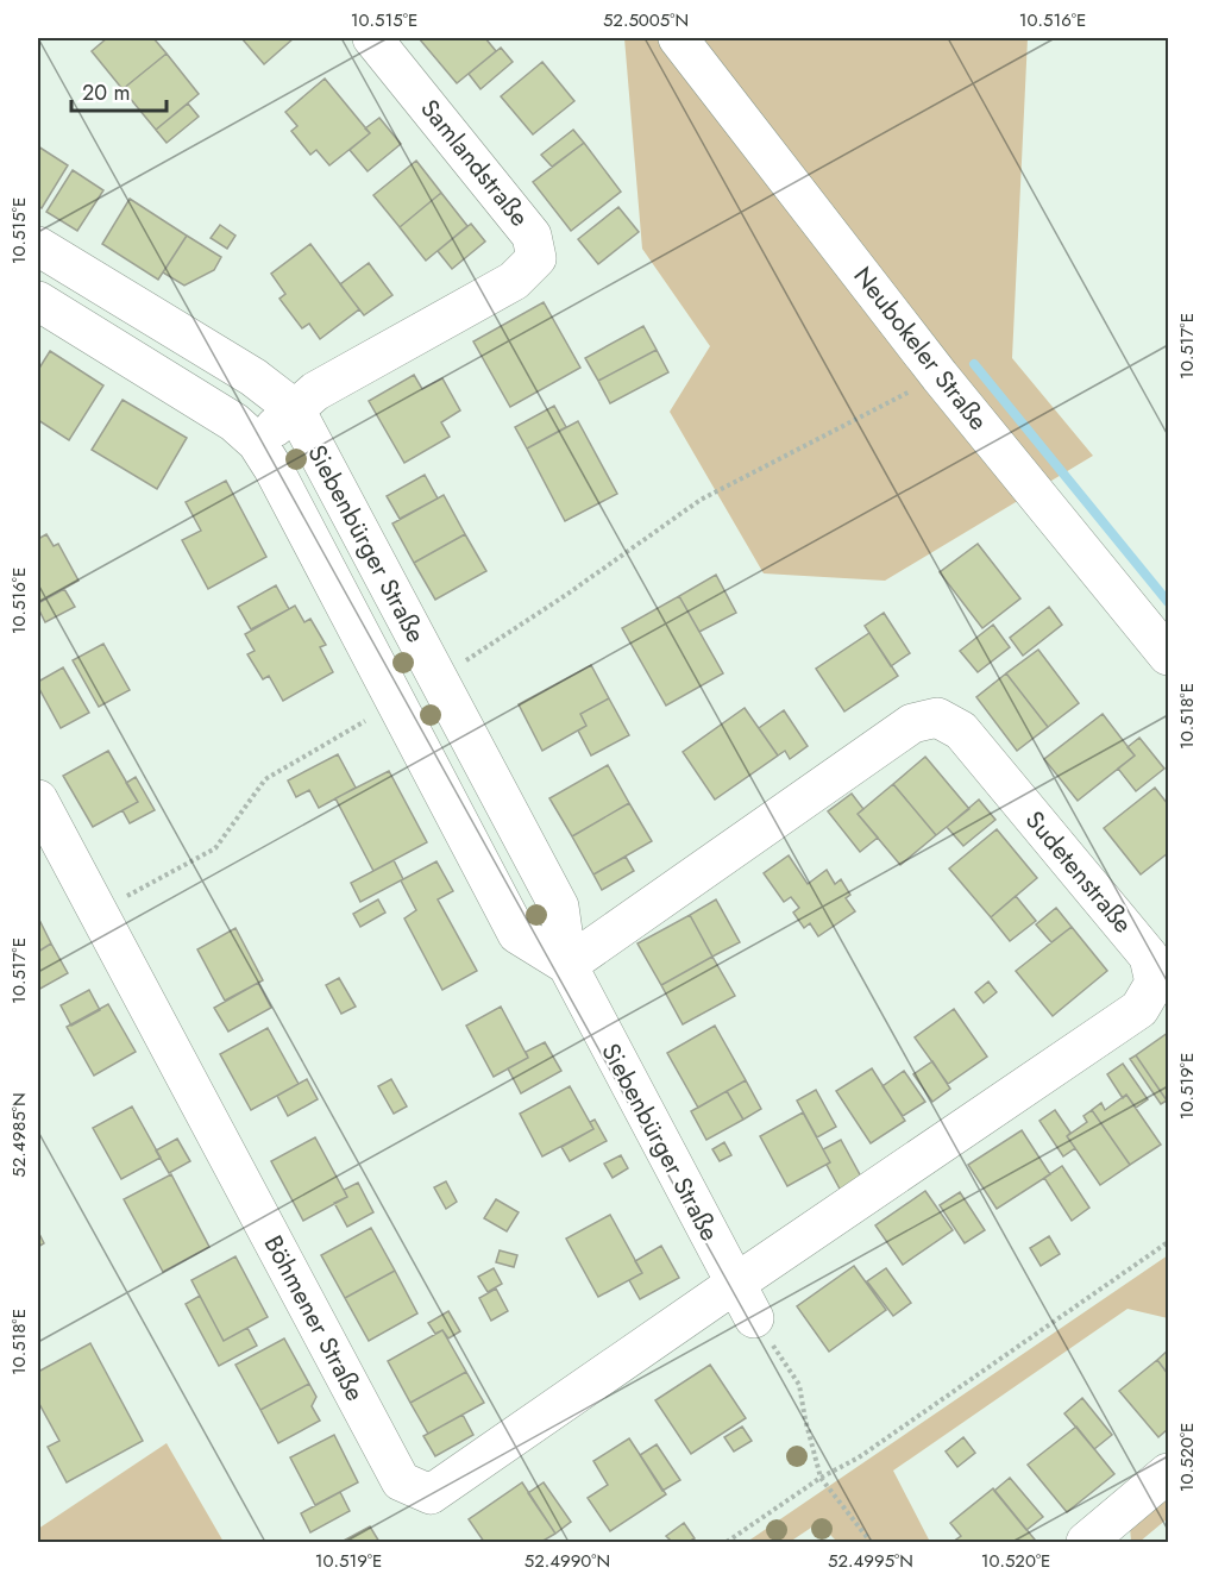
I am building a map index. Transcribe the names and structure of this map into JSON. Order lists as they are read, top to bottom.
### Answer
{
  "streets": {
    "street": [
      "Samlandstraße",
      "Neubokeler Straße",
      "Siebenbürger Straße",
      "Sudetenstraße",
      "Böhmener Straße"
    ]
  },
  "crossings": [
    ["Samlandstraße", "Siebenbürger Straße"],
    ["Siebenbürger Straße", "Sudetenstraße"],
    ["Siebenbürger Straße", "Böhmener Straße"],
    ["Sudetenstraße", "Böhmener Straße"]
  ],
  "scale_bar": "20 m",
  "coordinates": [
    "10.515°E",
    "52.5005°N",
    "10.516°E",
    "10.517°E",
    "10.518°E",
    "10.519°E",
    "52.4985°N",
    "10.520°E",
    "52.4990°N",
    "52.4995°N"
  ]
}
